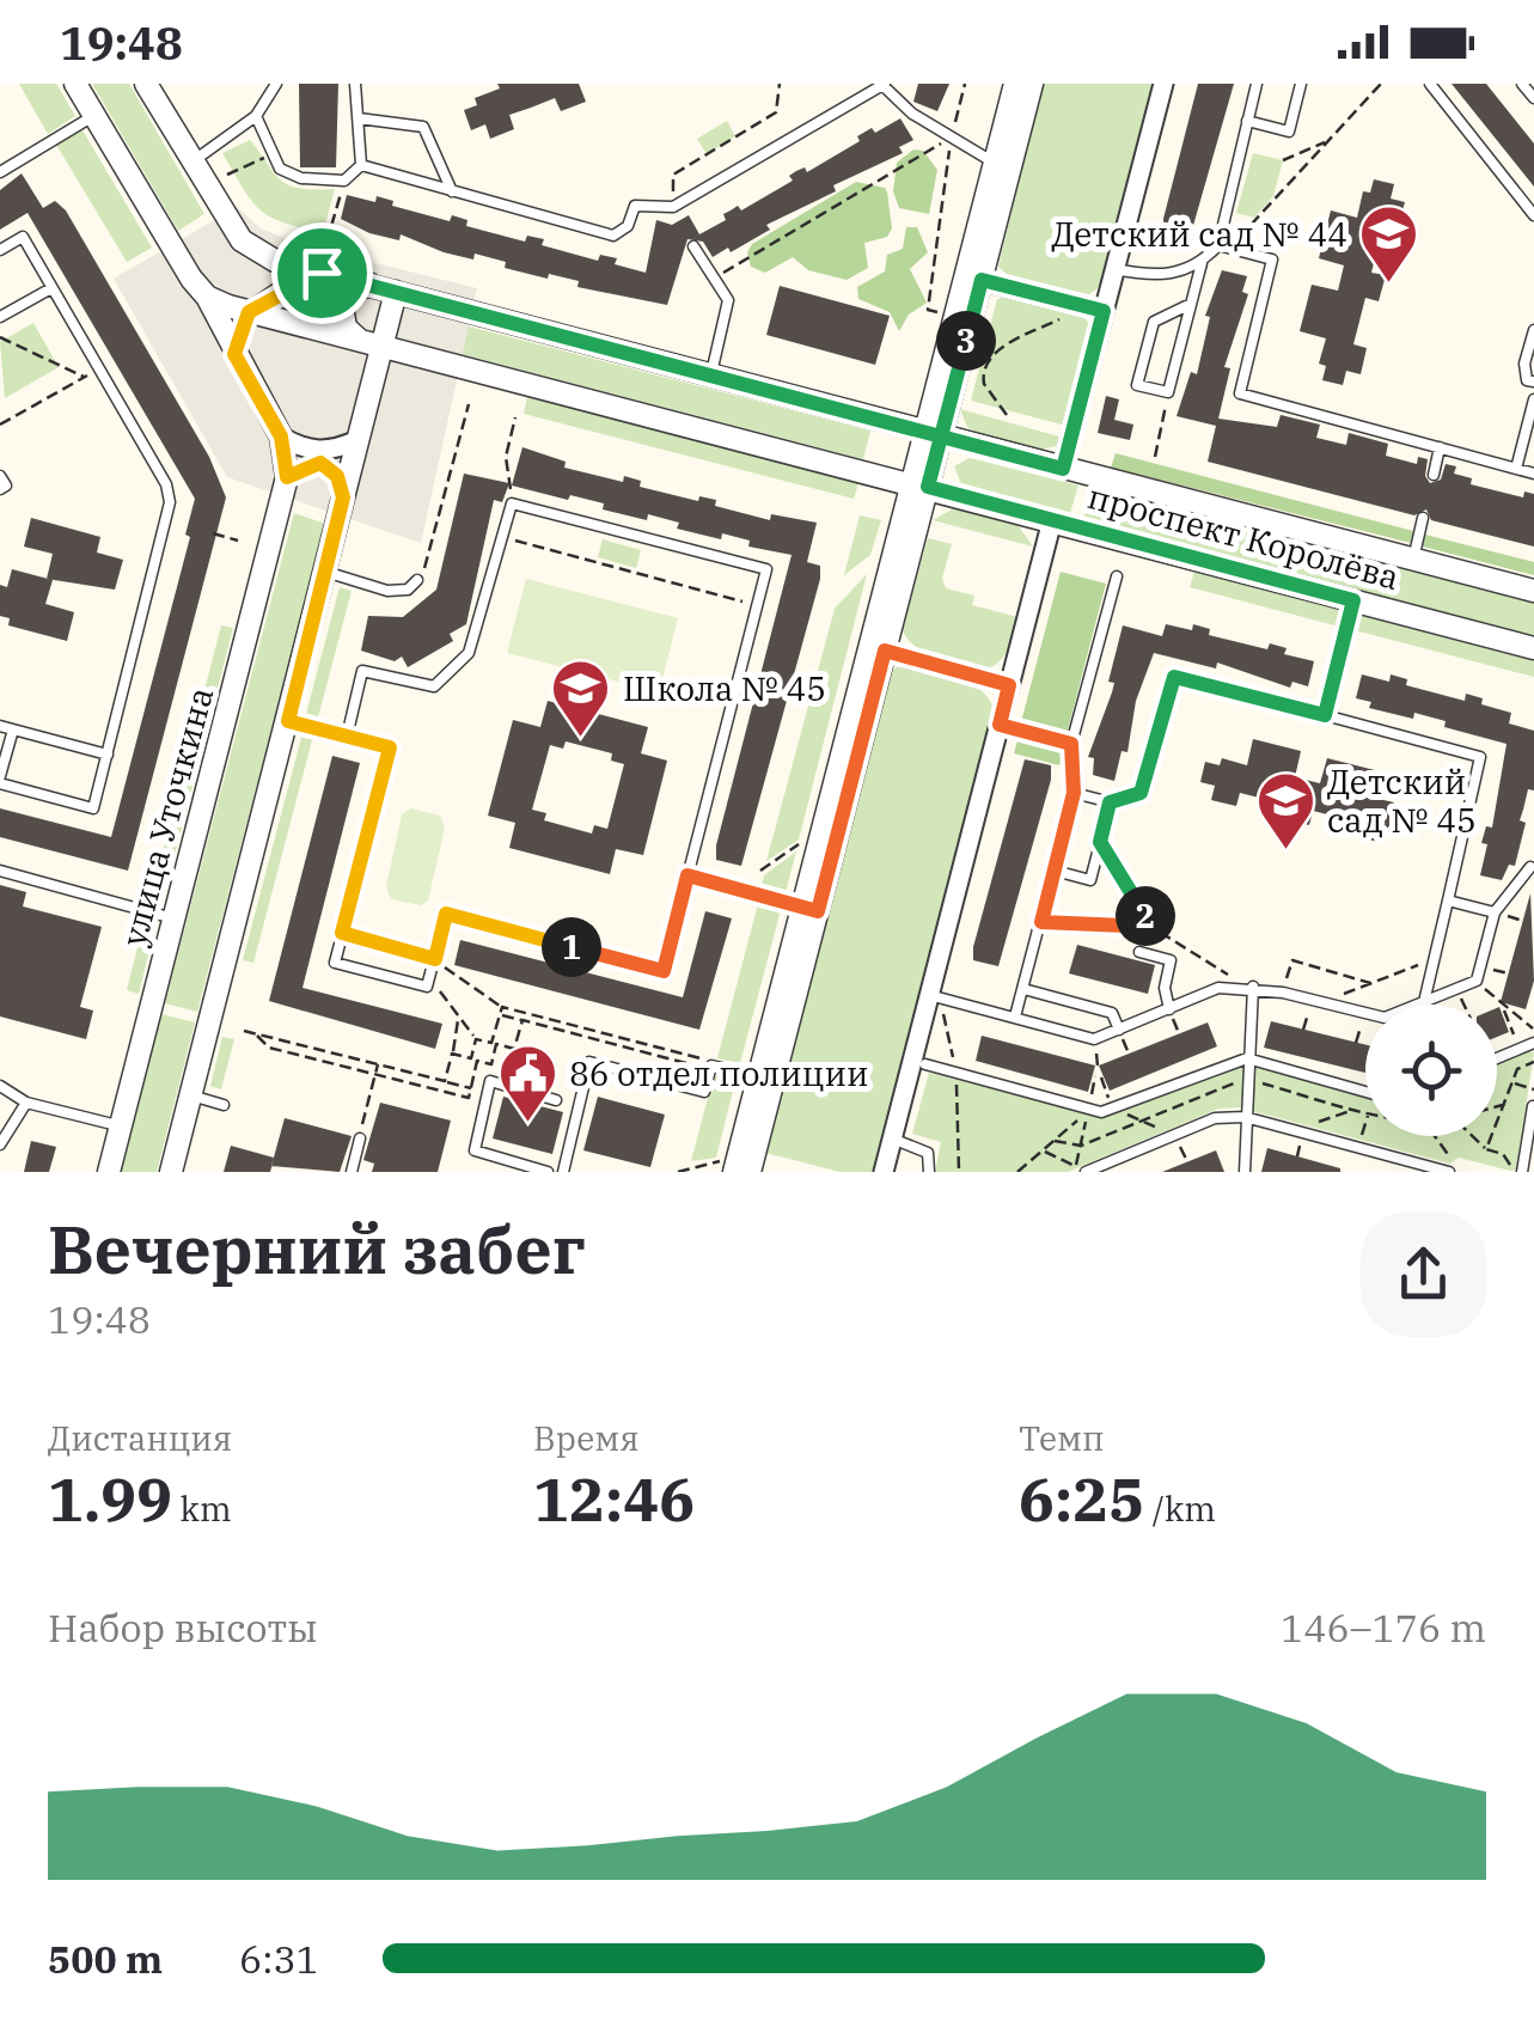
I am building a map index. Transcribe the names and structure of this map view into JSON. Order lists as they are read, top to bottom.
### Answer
{
  "streets": {
    "street": ["проспект Королёва", "улица Уточкина"]
  },
  "places": {
    "school or university": ["Детский сад № 44", "Школа № 45", "Детский сад № 45"],
    "public building": ["86 отдел полиции"]
  },
  "page": {
    "status": "19:48",
    "pins": ["3", "2", "1"],
    "heading": ["Вечерний забег", "19:48"],
    "stats": [
      ["Дистанция", "1.99 km"],
      ["Время", "12:46"],
      ["Темп", "6:25 /km"]
    ],
    "chart": ["Набор высоты", "146–176 m"],
    "list": [
      {
        "name": "500 m",
        "note": "6:31"
      }
    ]
  }
}
